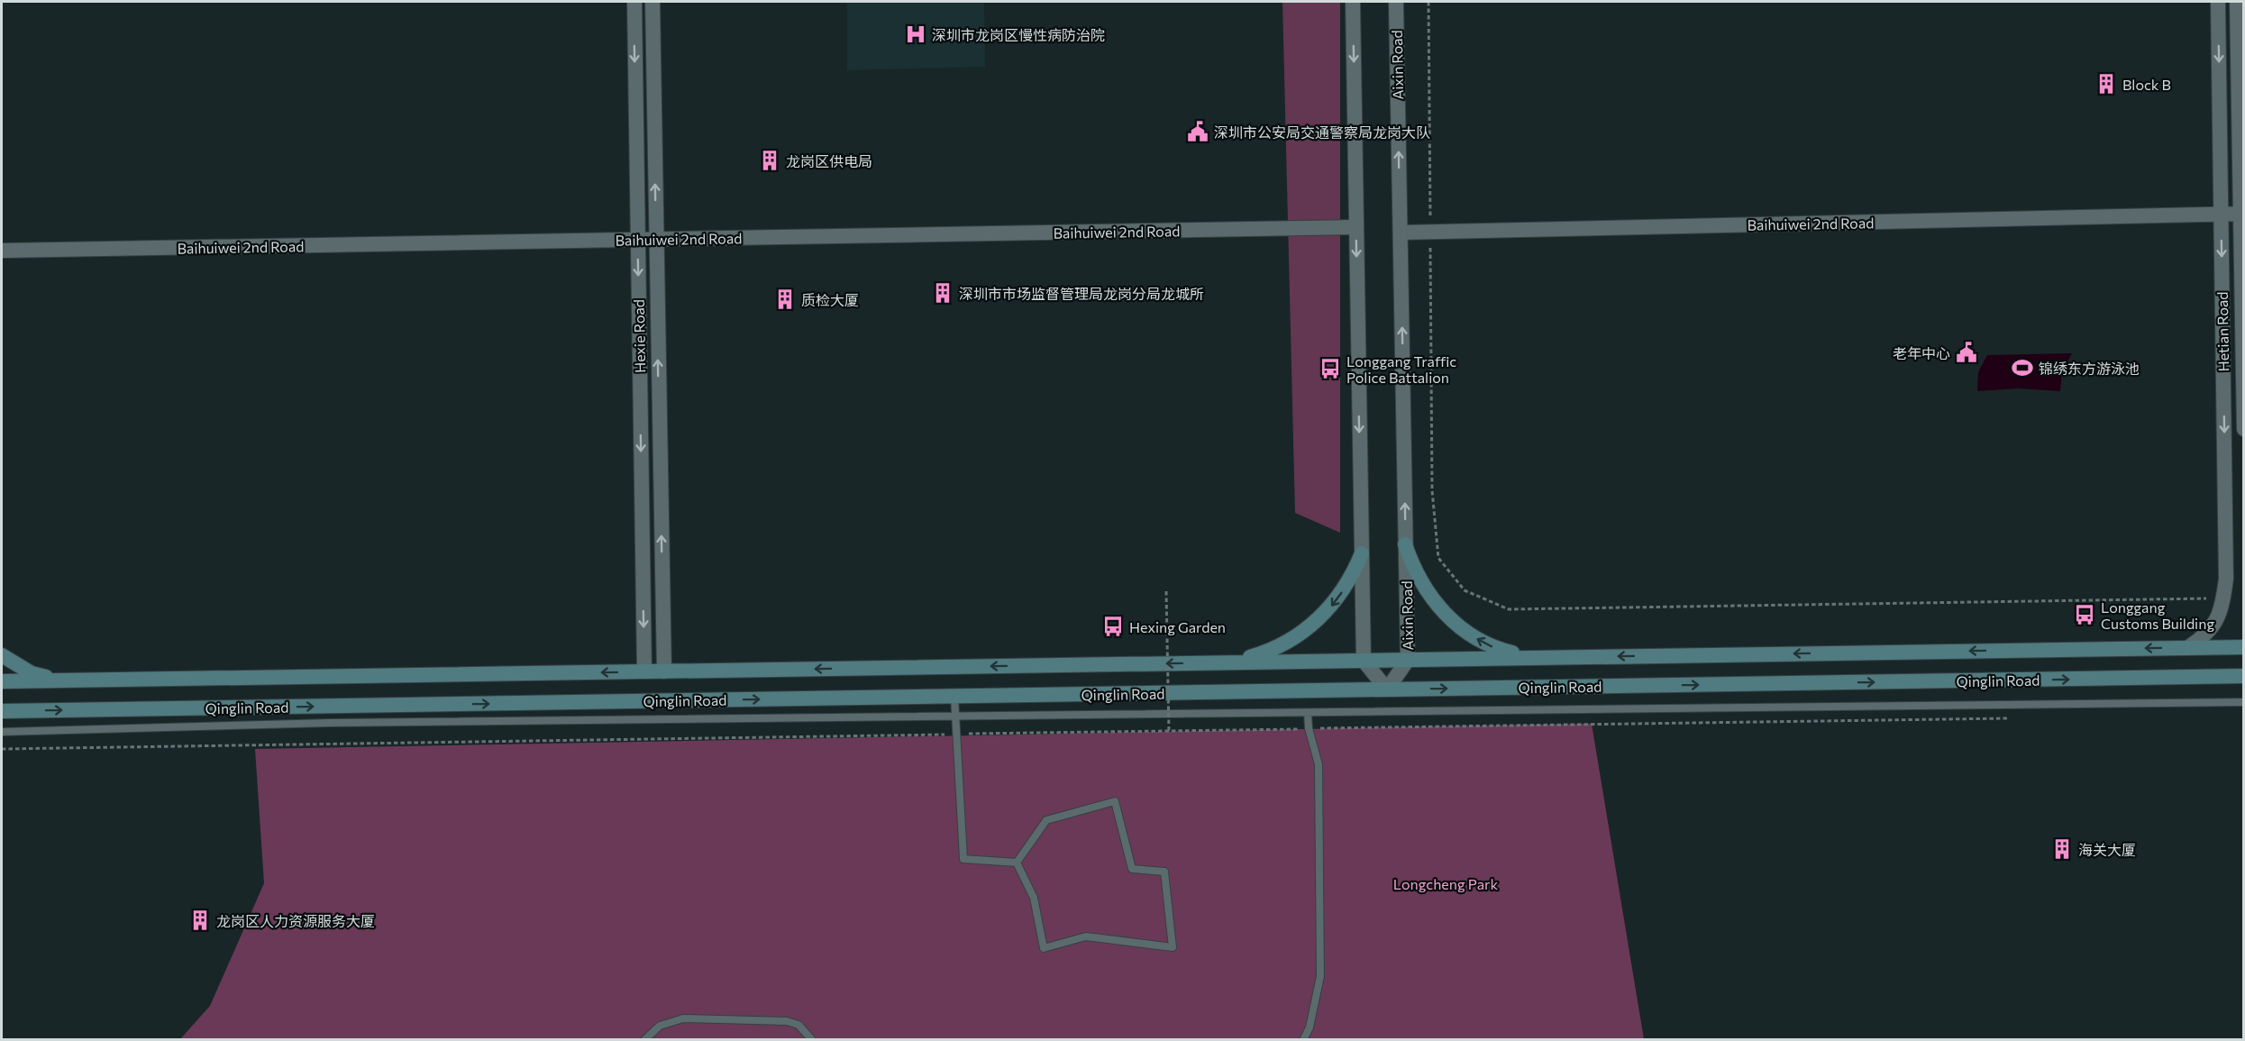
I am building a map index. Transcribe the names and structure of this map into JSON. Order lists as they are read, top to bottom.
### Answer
{
  "streets": {
    "main road": ["Qinglin Road"],
    "street": [
      "Aixin Road",
      "Baihuiwei 2nd Road",
      "Hetian Road",
      "Hexie Road"
    ]
  },
  "crossings": [
    ["Aixin Road", "Baihuiwei 2nd Road"],
    ["Aixin Road", "Qinglin Road"],
    ["Baihuiwei 2nd Road", "Hetian Road"],
    ["Baihuiwei 2nd Road", "Hexie Road"],
    ["Hetian Road", "Qinglin Road"],
    ["Hexie Road", "Qinglin Road"]
  ],
  "parks": ["Longcheng Park"],
  "places": {
    "hospital": ["深圳市龙岗区慢性病防治院"],
    "building": [
      "Block B",
      "龙岗区供电局",
      "深圳市市场监督管理局龙岗分局龙城所",
      "质检大厦",
      "海关大厦",
      "龙岗区人力资源服务大厦"
    ],
    "public building": ["深圳市公安局交通警察局龙岗大队", "老年中心"],
    "sports": ["锦绣东方游泳池"],
    "bus stop": ["Longgang Traffic Police Battalion", "Longgang Customs Building", "Hexing Garden"]
  }
}
